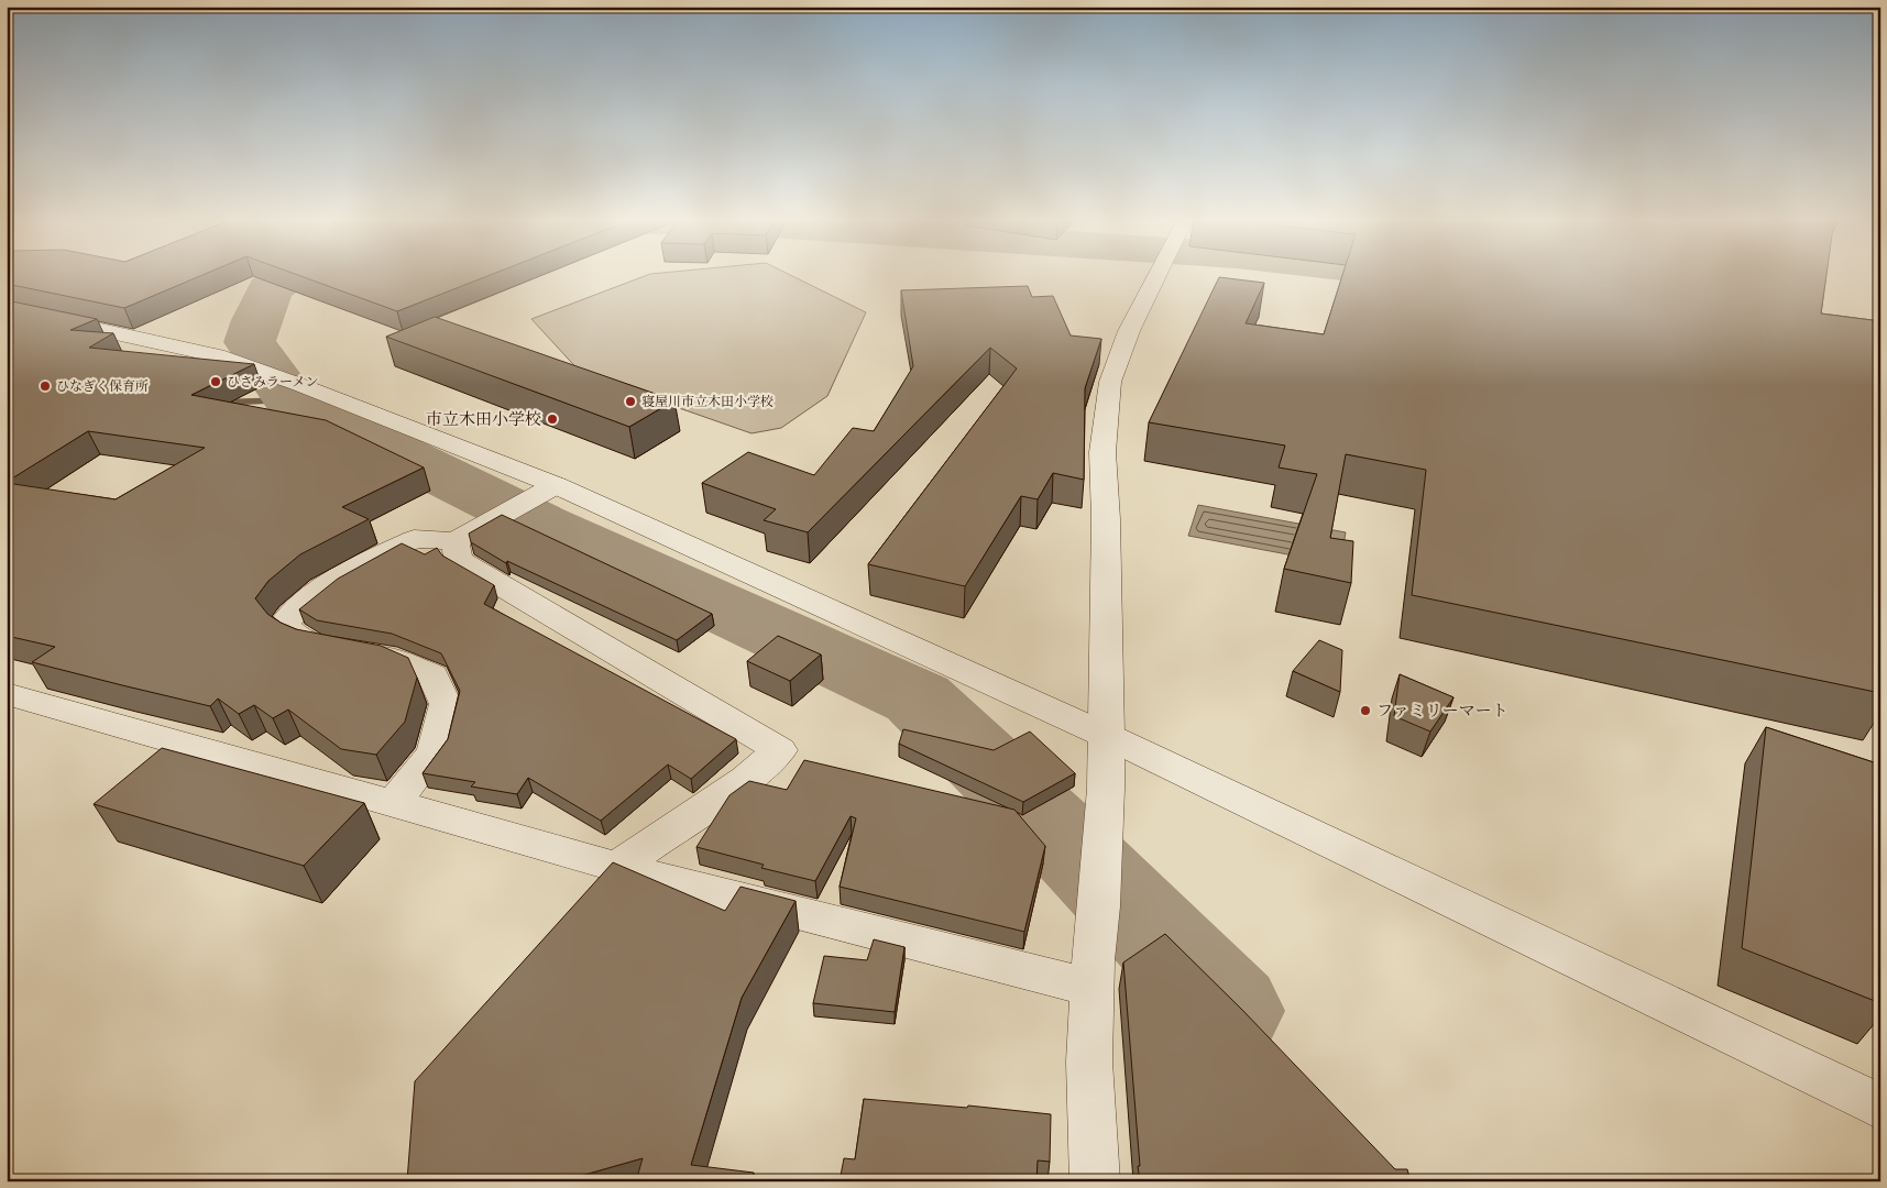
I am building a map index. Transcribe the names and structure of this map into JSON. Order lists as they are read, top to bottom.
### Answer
{
  "places": [
    "ひさみラーメン",
    "ひなぎく保育所",
    "寝屋川市立木田小学校",
    "市立木田小学校",
    "ファミリーマート"
  ]
}
